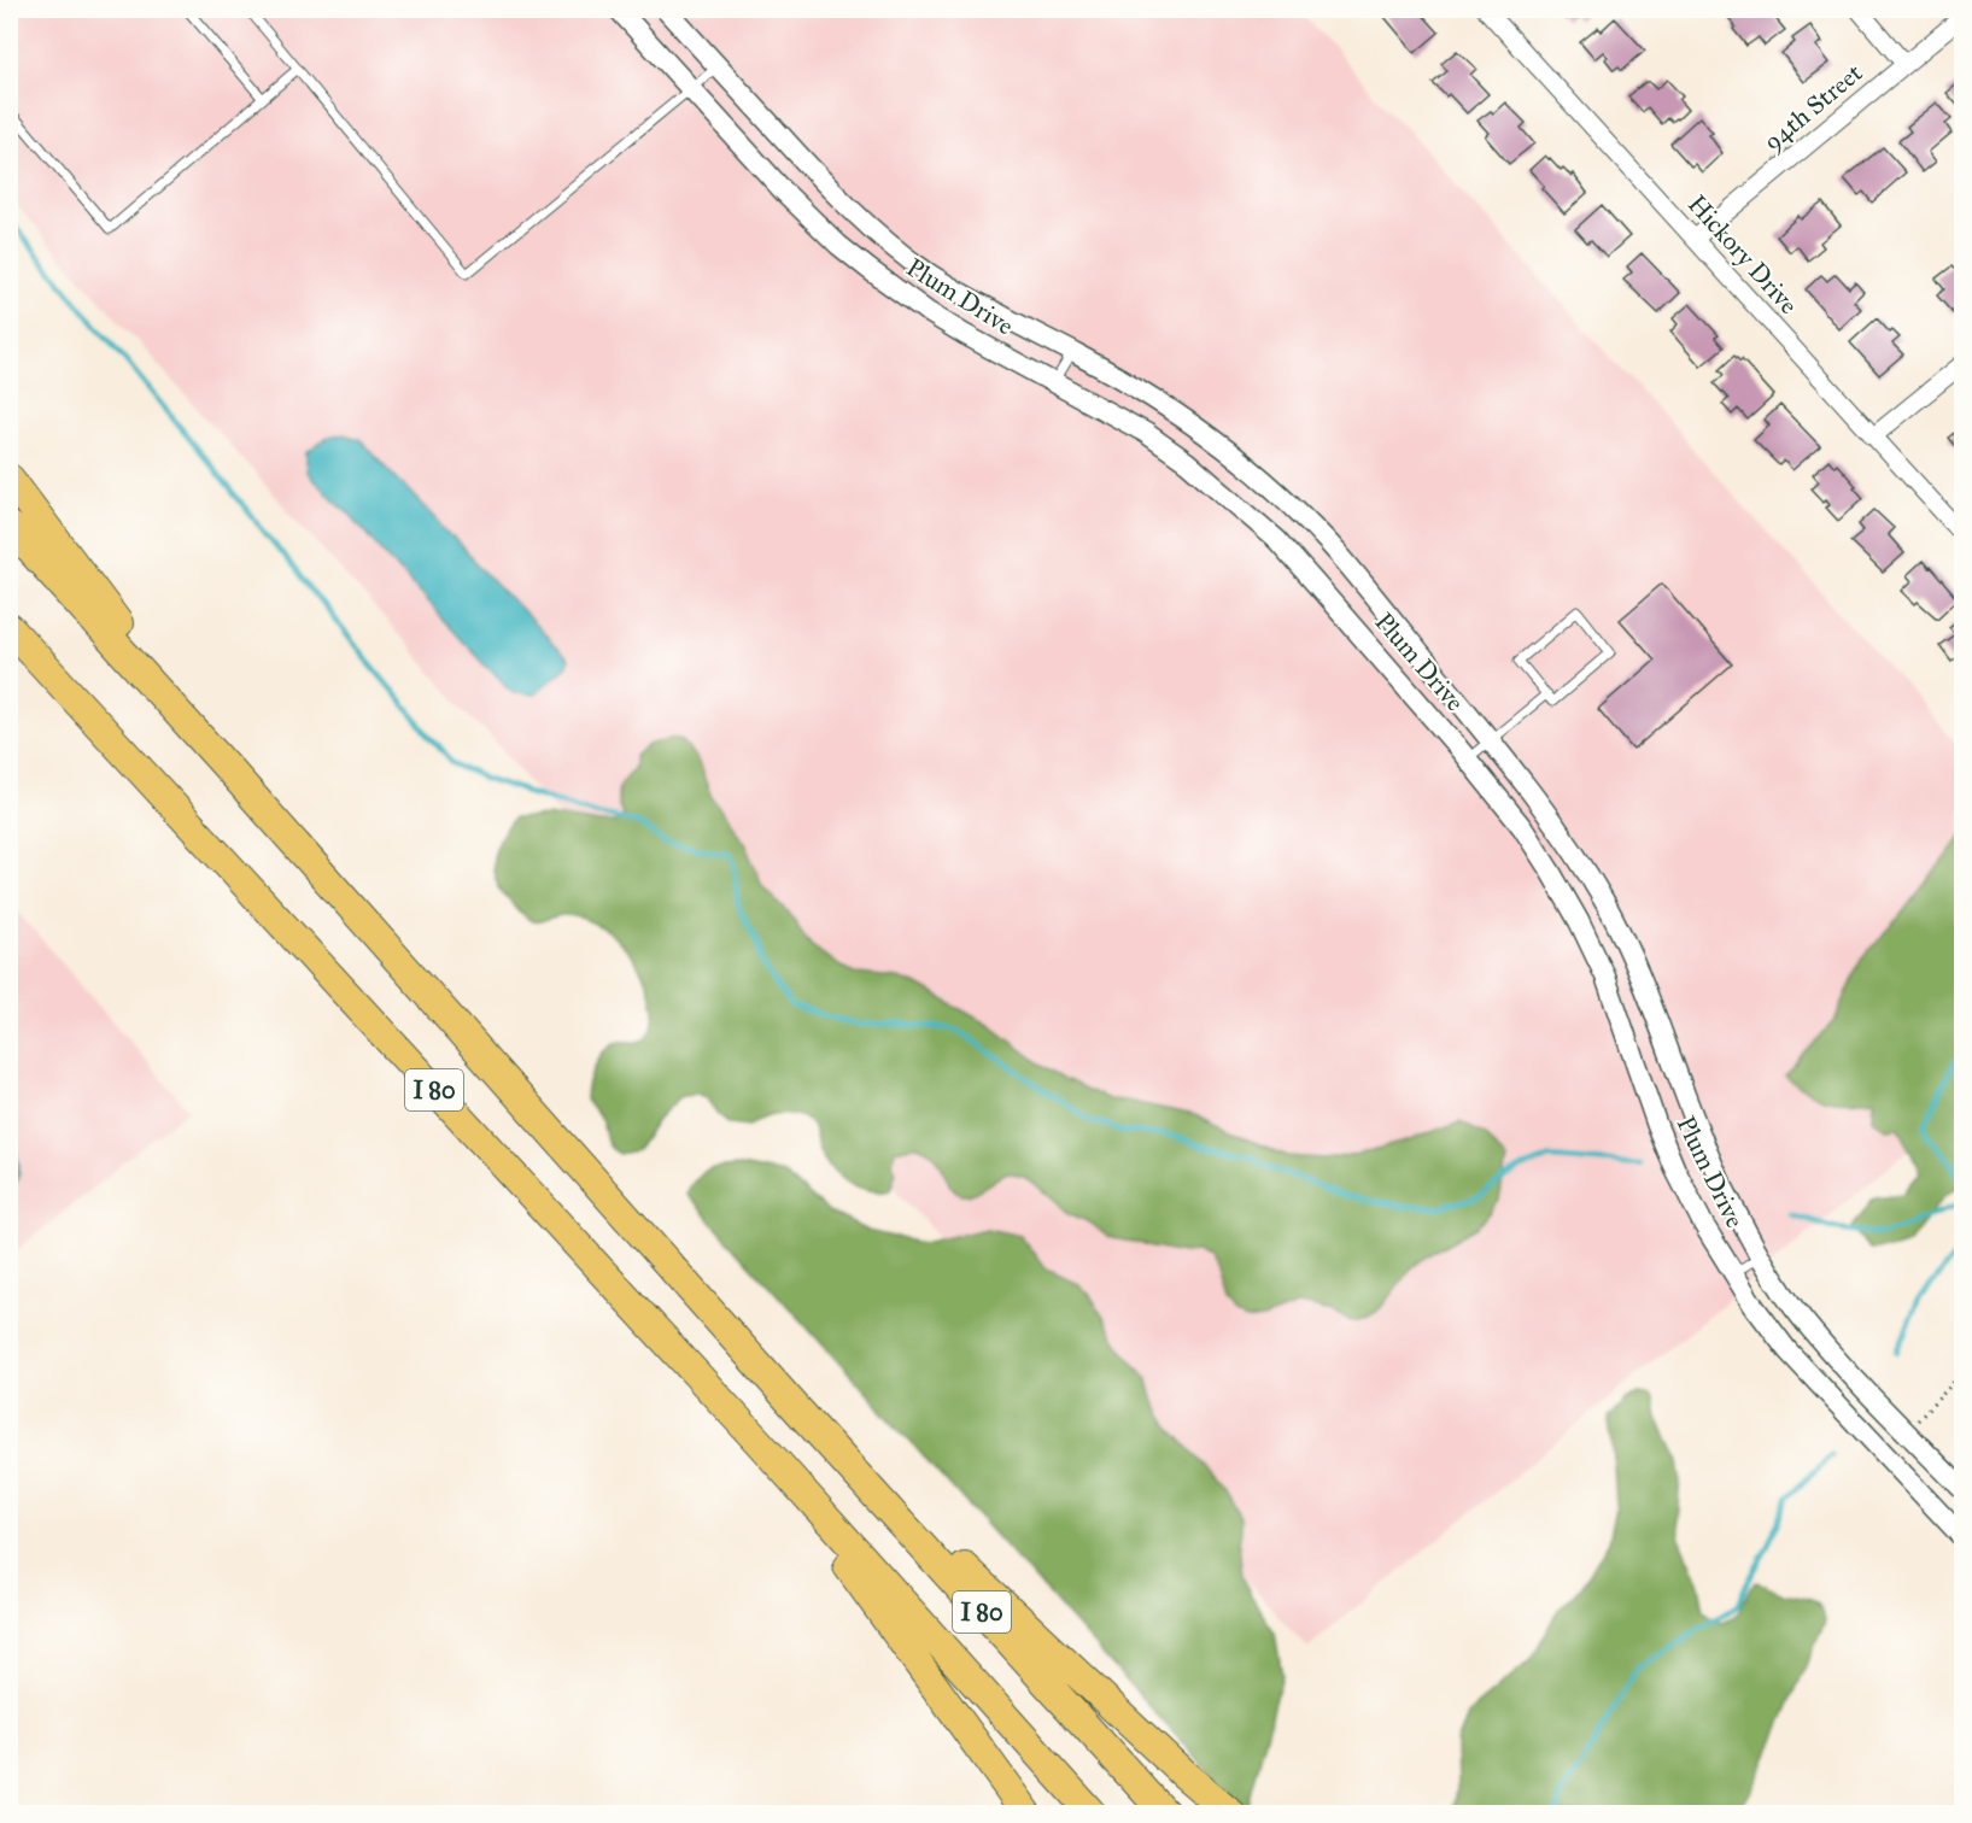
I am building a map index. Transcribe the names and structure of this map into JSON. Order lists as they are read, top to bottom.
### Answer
{
  "streets": {
    "highway": ["I 80"],
    "street": ["94th Street", "Hickory Drive", "Plum Drive"]
  },
  "crossings": [
    ["94th Street", "Hickory Drive"]
  ]
}
